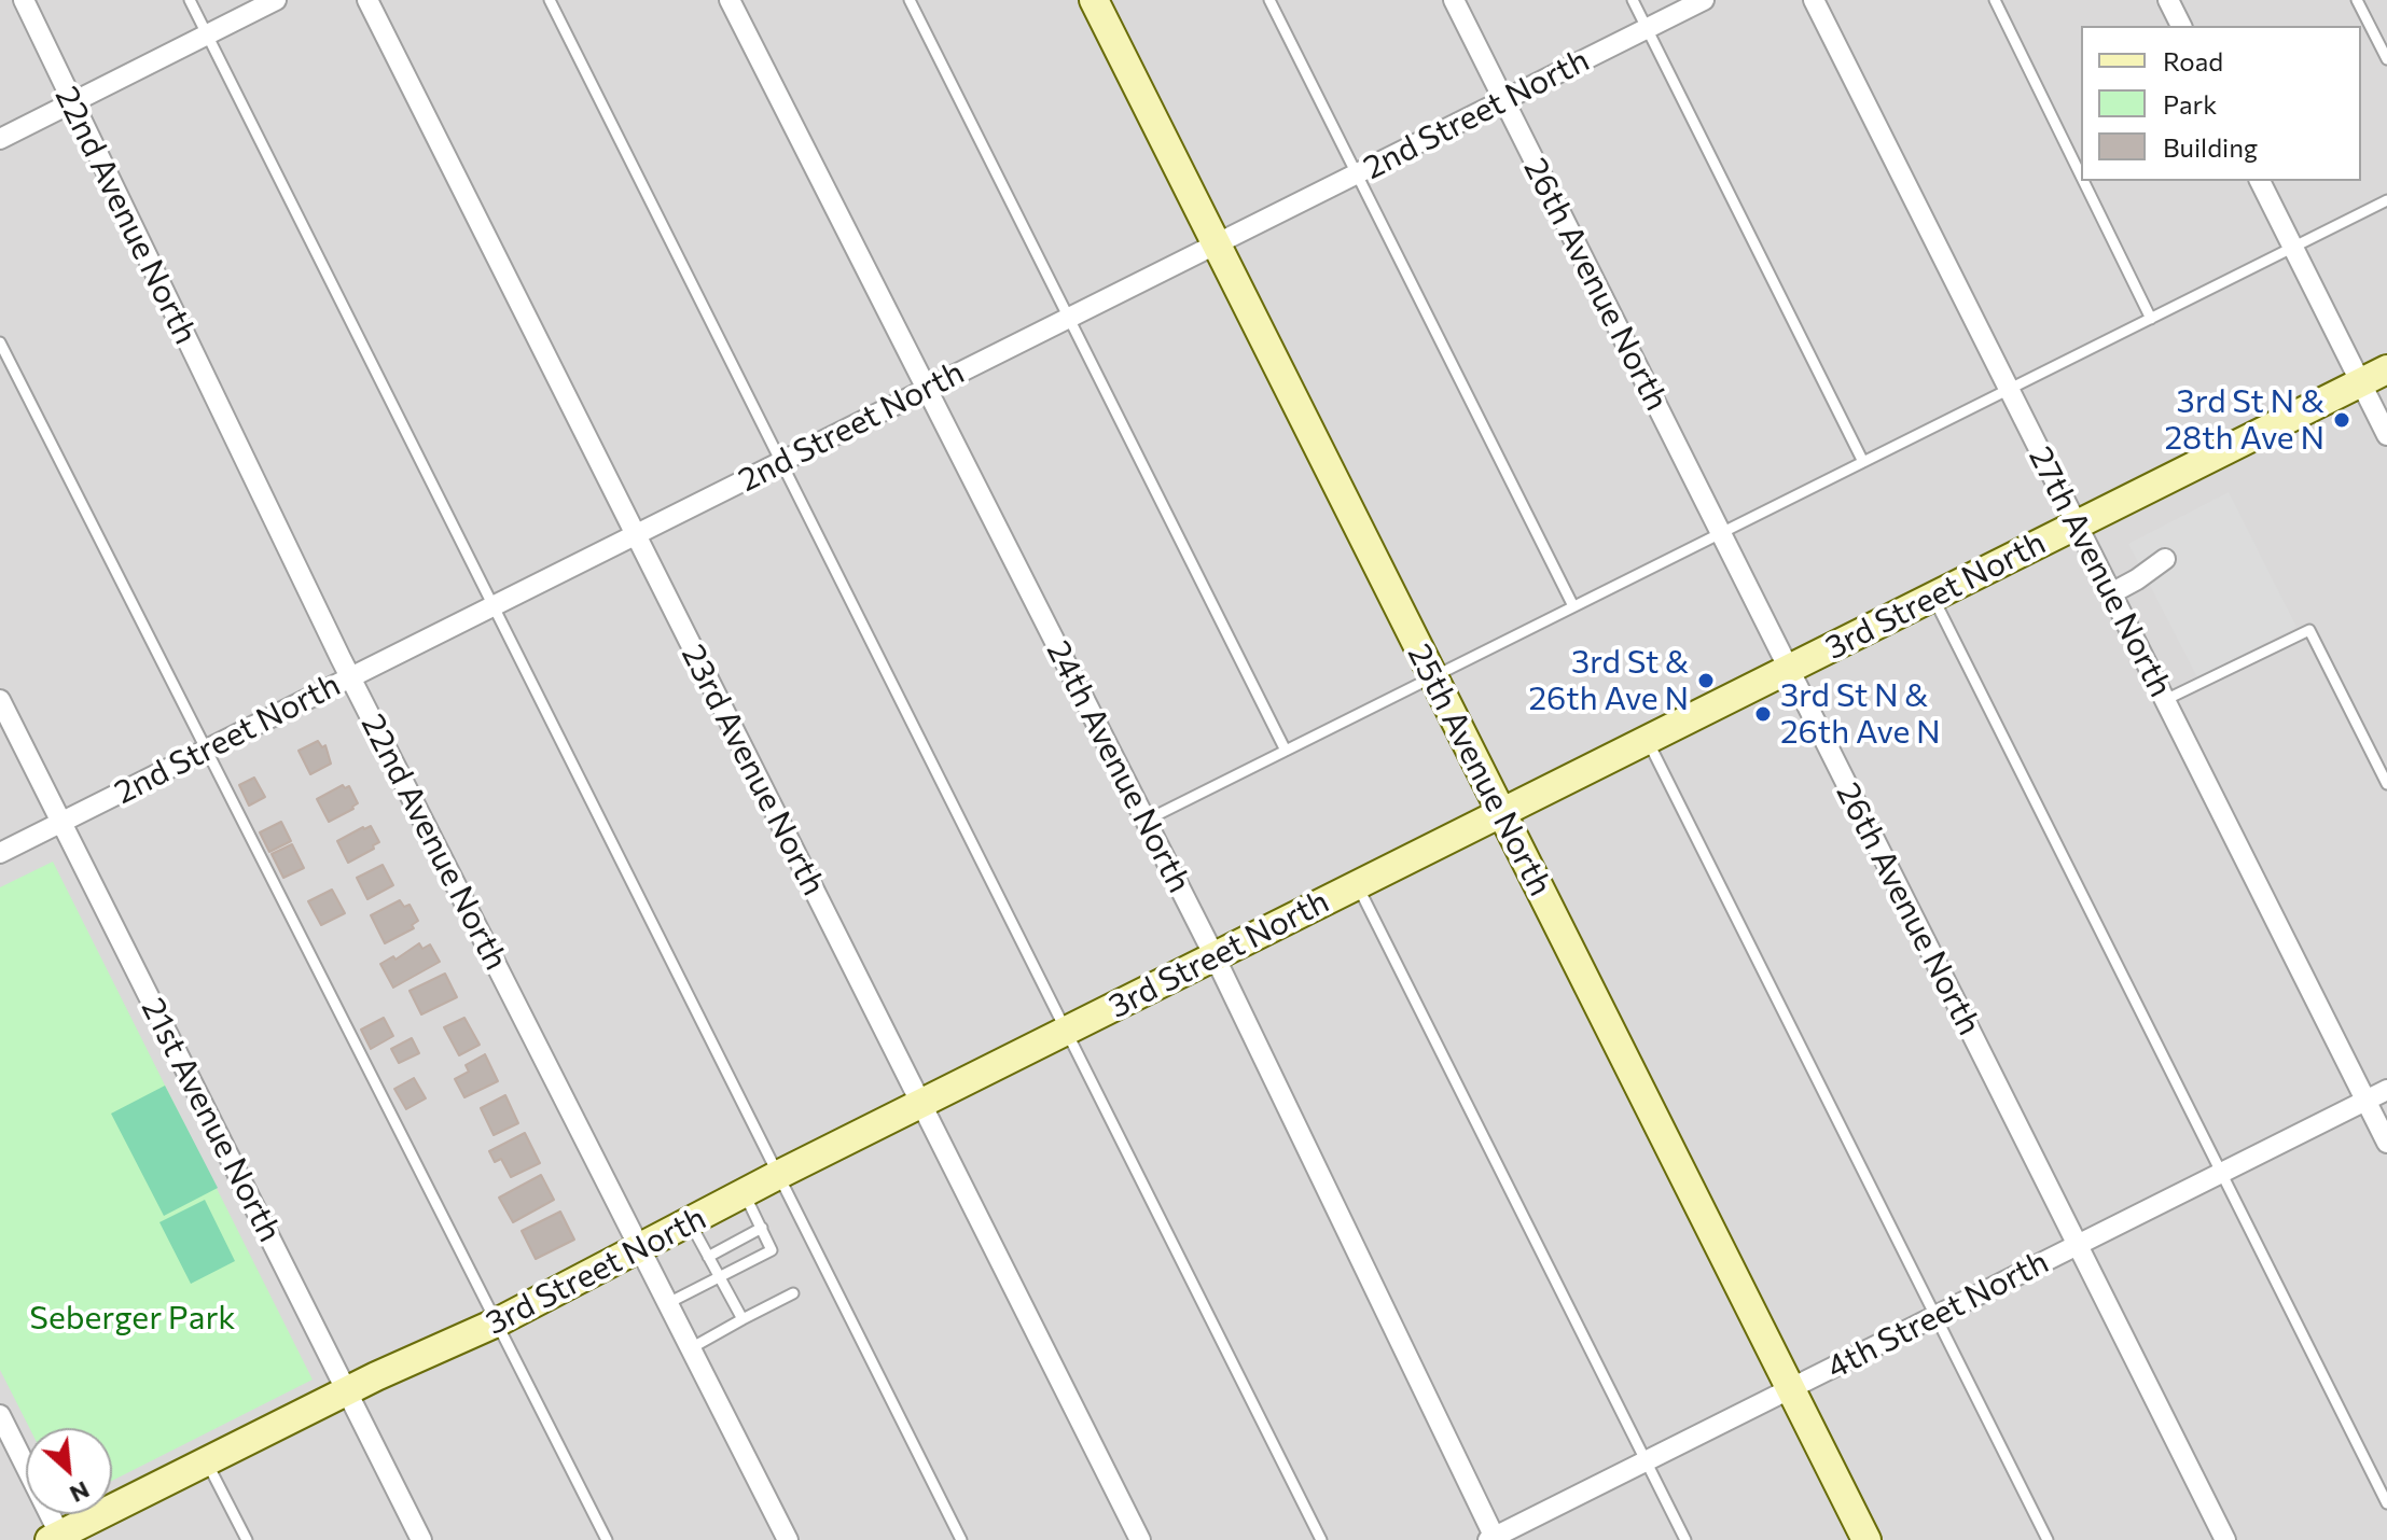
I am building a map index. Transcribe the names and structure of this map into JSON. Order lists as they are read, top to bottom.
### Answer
{
  "streets": {
    "main road": ["3rd Street North", "25th Avenue North"],
    "street": [
      "2nd Street North",
      "22nd Avenue North",
      "26th Avenue North",
      "27th Avenue North",
      "24th Avenue North",
      "23rd Avenue North",
      "21st Avenue North",
      "4th Street North"
    ]
  },
  "crossings": [
    ["2nd Street North", "22nd Avenue North"],
    ["2nd Street North", "26th Avenue North"],
    ["2nd Street North", "24th Avenue North"],
    ["2nd Street North", "23rd Avenue North"],
    ["2nd Street North", "25th Avenue North"],
    ["2nd Street North", "21st Avenue North"],
    ["22nd Avenue North", "3rd Street North"],
    ["26th Avenue North", "3rd Street North"],
    ["26th Avenue North", "4th Street North"],
    ["27th Avenue North", "3rd Street North"],
    ["27th Avenue North", "4th Street North"],
    ["3rd Street North", "24th Avenue North"],
    ["3rd Street North", "23rd Avenue North"],
    ["3rd Street North", "25th Avenue North"],
    ["3rd Street North", "21st Avenue North"],
    ["24th Avenue North", "4th Street North"],
    ["25th Avenue North", "4th Street North"]
  ],
  "parks": ["Seberger Park"],
  "places": ["3rd St N & 28th Ave N", "3rd St & 26th Ave N", "3rd St N & 26th Ave N"],
  "legend": ["Road", "Park", "Building"],
  "north": "bottom right"
}
